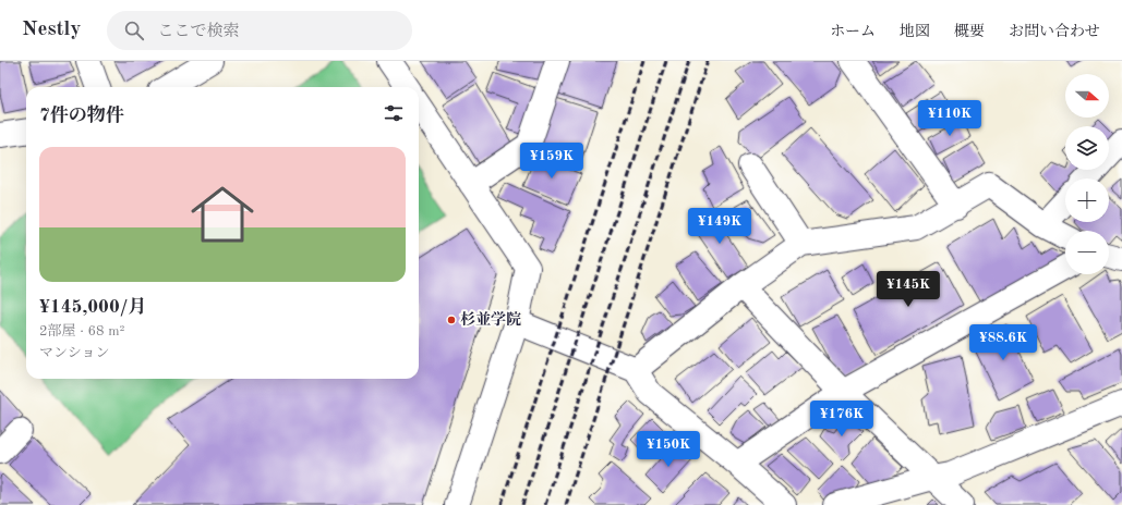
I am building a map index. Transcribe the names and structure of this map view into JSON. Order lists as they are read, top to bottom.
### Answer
{
  "places": ["杉並学院"],
  "north": "right",
  "page": {
    "header": "Nestly",
    "search": "ここで検索",
    "nav": [
      "ホーム",
      "地図",
      "概要",
      "お問い合わせ"
    ],
    "map_buttons": ["+", "−"],
    "heading": "7件の物件",
    "price": [
      "¥110K",
      "¥159K",
      "¥149K",
      "¥145K",
      "¥88.6K",
      "¥176K",
      "¥150K"
    ],
    "list": [
      {
        "name": "¥145,000/月",
        "note": "2部屋 · 68 m² · マンション"
      }
    ]
  }
}
